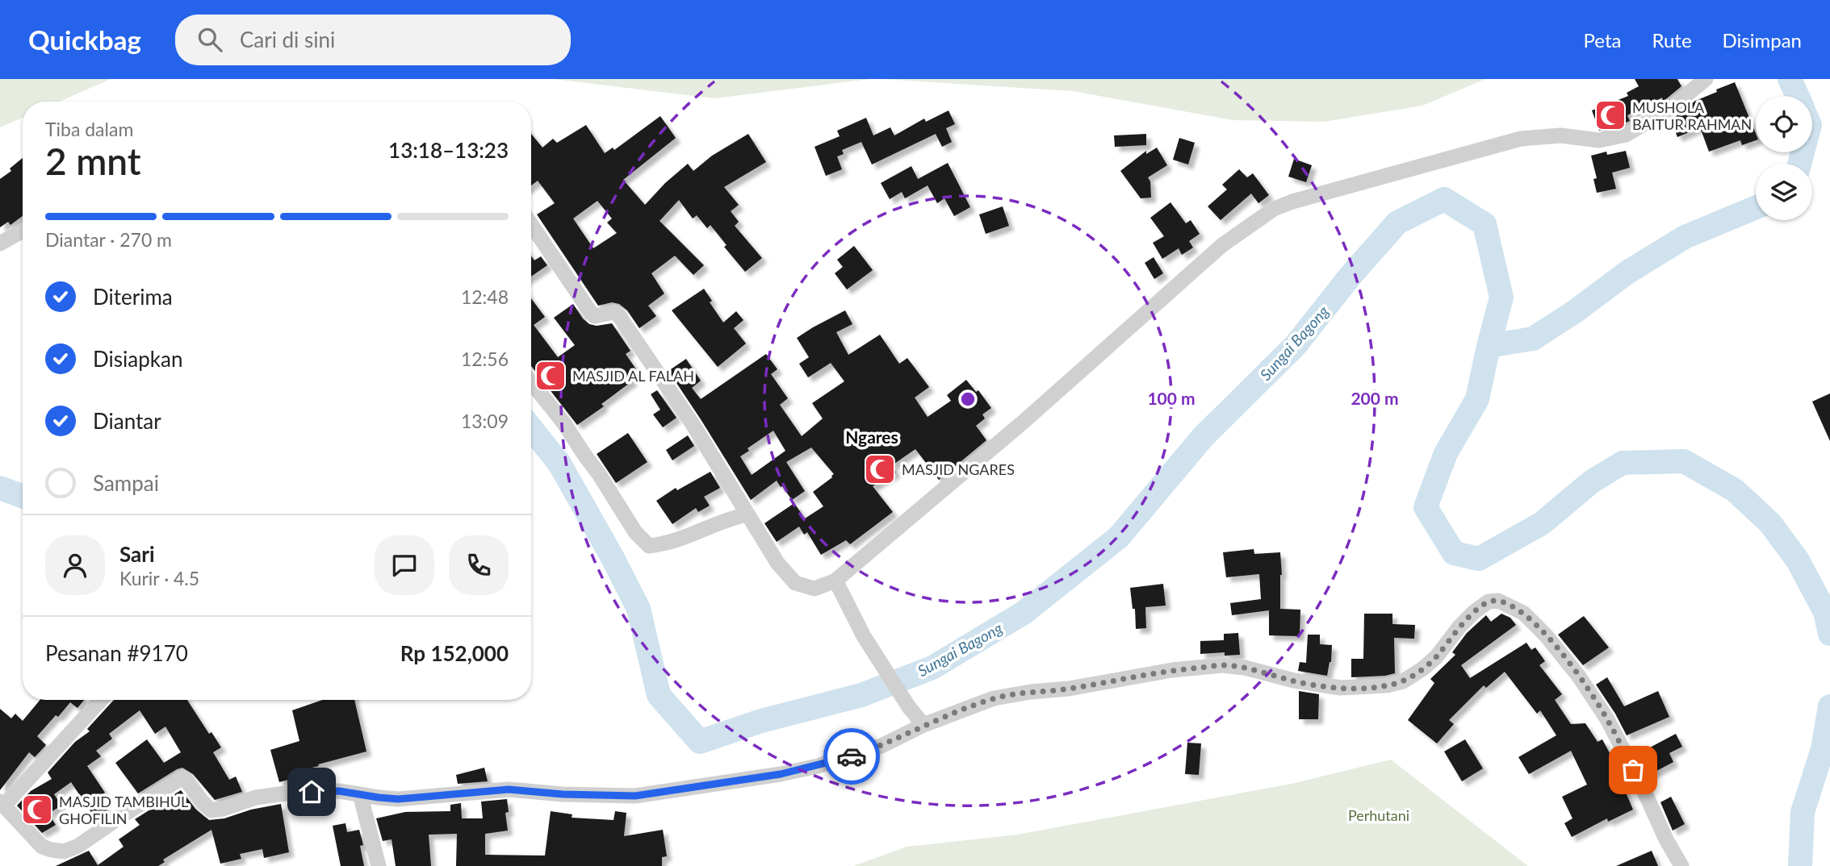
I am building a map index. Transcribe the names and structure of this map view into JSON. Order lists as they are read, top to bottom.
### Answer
{
  "districts": ["Ngares"],
  "water": ["Sungai Bagong"],
  "parks": ["Perhutani"],
  "places": {
    "mosque": [
      "MUSHOLA BAITUR RAHMAN",
      "MASJID AL FALAH",
      "MASJID NGARES",
      "MASJID TAMBIHUL GHOFILIN"
    ]
  },
  "page": {
    "header": "Quickbag",
    "search": "Cari di sini",
    "nav": ["Peta", "Rute", "Disimpan"],
    "heading": ["2 mnt", "Tiba dalam", "13:18–13:23"],
    "panel": [
      "Sari",
      "Kurir · 4.5",
      "Pesanan #9170",
      "Rp 152,000"
    ],
    "bar": "Diantar · 270 m",
    "list": [
      ["Diterima", "12:48"],
      ["Disiapkan", "12:56"],
      ["Diantar", "13:09"],
      "Sampai"
    ]
  },
  "rings": ["100 m", "200 m"]
}
